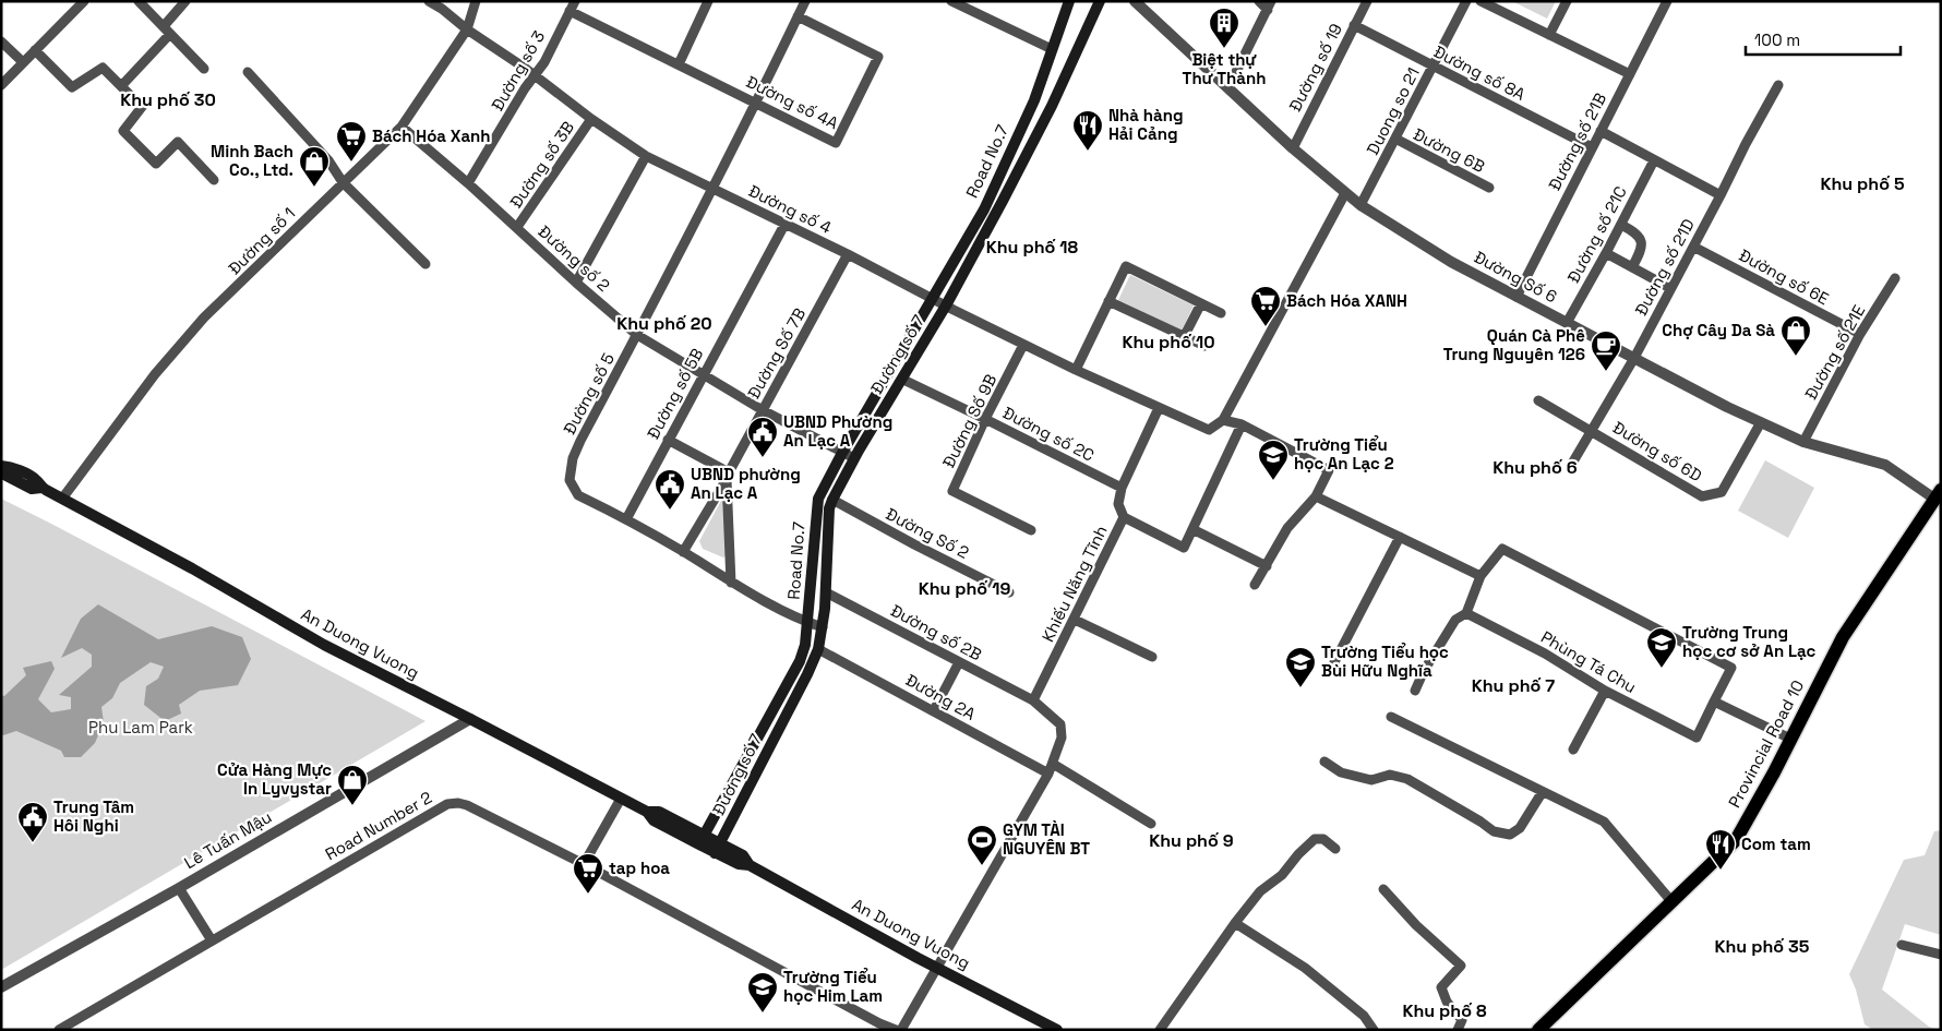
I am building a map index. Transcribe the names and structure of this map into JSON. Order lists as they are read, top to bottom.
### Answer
{
  "streets": {
    "main road": [
      "Road No.7",
      "Đường số 7",
      "An Duong Vuong",
      "Provincial Road 10"
    ],
    "street": [
      "Đường số 19",
      "Đường số 3",
      "Đường số 8A",
      "Đường số 4A",
      "Duong so 21",
      "Đường số 21B",
      "Đường 6B",
      "Đường số 3B",
      "Đường số 4",
      "Đường số 21C",
      "Đường số 1",
      "Đường số 2",
      "Đường số 21D",
      "Đường Số 6",
      "Đường số 6E",
      "Đường số 21E",
      "Đường Số 7B",
      "Đường số 5",
      "Đường số 5B",
      "Đường Số 9B",
      "Đường số 2C",
      "Đường số 6D",
      "Đường Số 2",
      "Khiếu Năng Tĩnh",
      "Đường số 2B",
      "Phùng Tá Chu",
      "Đường 2A",
      "Road Number 2",
      "Lê Tuấn Mậu"
    ]
  },
  "crossings": [
    ["Đường số 19", "Đường số 8A"],
    ["Đường số 19", "Đường Số 6"],
    ["Đường số 3", "Đường số 4A"],
    ["Đường số 3", "Đường số 4"],
    ["Đường số 3", "Đường số 2"],
    ["Đường số 8A", "Duong so 21"],
    ["Đường số 8A", "Đường số 21B"],
    ["Đường số 4A", "Đường số 5"],
    ["Duong so 21", "Đường 6B"],
    ["Duong so 21", "Đường Số 6"],
    ["Đường số 21B", "Đường Số 6"],
    ["Road No.7", "Đường số 4"],
    ["Road No.7", "Đường số 2"],
    ["Road No.7", "Đường số 5"],
    ["Road No.7", "An Duong Vuong"],
    ["Đường số 3B", "Đường số 4"],
    ["Đường số 3B", "Đường số 2"],
    ["Đường số 4", "Đường số 1"],
    ["Đường số 4", "Đường Số 7B"],
    ["Đường số 4", "Đường số 7"],
    ["Đường số 4", "Đường số 5"],
    ["Đường số 4", "Đường số 5B"],
    ["Đường số 4", "Đường Số 9B"],
    ["Đường số 4", "Khiếu Năng Tĩnh"],
    ["Đường số 21C", "Đường Số 6"],
    ["Đường số 1", "Đường số 2"],
    ["Đường số 1", "An Duong Vuong"],
    ["Đường số 2", "Đường Số 7B"],
    ["Đường số 2", "Đường số 7"],
    ["Đường số 2", "Đường số 5"],
    ["Đường số 2", "Đường số 5B"],
    ["Đường số 21D", "Đường Số 6"],
    ["Đường số 21D", "Đường số 6E"],
    ["Đường số 21D", "Đường số 6D"],
    ["Đường Số 6", "Đường số 21E"],
    ["Đường Số 6", "Đường số 6D"],
    ["Đường Số 6", "Provincial Road 10"],
    ["Đường số 6E", "Đường số 21E"],
    ["Đường Số 7B", "Đường số 5"],
    ["Đường số 7", "Đường số 5"],
    ["Đường số 7", "Đường số 2C"],
    ["Đường số 7", "Đường Số 2"],
    ["Đường số 7", "Đường số 2B"],
    ["Đường số 7", "An Duong Vuong"],
    ["Đường số 7", "Đường 2A"],
    ["Đường số 5", "Đường số 5B"],
    ["Đường Số 9B", "Đường số 2C"],
    ["Đường số 2C", "Khiếu Năng Tĩnh"],
    ["Khiếu Năng Tĩnh", "Đường số 2B"],
    ["An Duong Vuong", "Lê Tuấn Mậu"]
  ],
  "districts": [
    "Khu phố 30",
    "Khu phố 5",
    "Khu phố 18",
    "Khu phố 20",
    "Khu phố 10",
    "Khu phố 6",
    "Khu phố 19",
    "Khu phố 7",
    "Khu phố 9",
    "Khu phố 35",
    "Khu phố 8"
  ],
  "parks": ["Phu Lam Park"],
  "places": {
    "building": ["Biệt thự Thư Thành"],
    "restaurant": ["Nhà hàng Hải Cảng", "Com tam"],
    "supermarket": ["Bách Hóa Xanh", "Bách Hóa XANH", "tap hoa"],
    "shop": ["Minh Bach Co., Ltd.", "Chợ Cây Da Sà", "Cửa Hàng Mực In Lyvystar"],
    "cafe": ["Quán Cà Phê Trung Nguyên 126"],
    "public building": ["UBND Phường An Lạc A", "UBND phường An Lạc A", "Trung Tâm Hôi Nghi"],
    "school or university": [
      "Trường Tiểu học An Lạc 2",
      "Trường Trung học cơ sở An Lạc",
      "Trường Tiểu học Bùi Hữu Nghĩa",
      "Trường Tiểu học Him Lam"
    ],
    "sports": ["GYM TÀI NGUYÊN BT"]
  },
  "scale_bar": "100 m"
}
